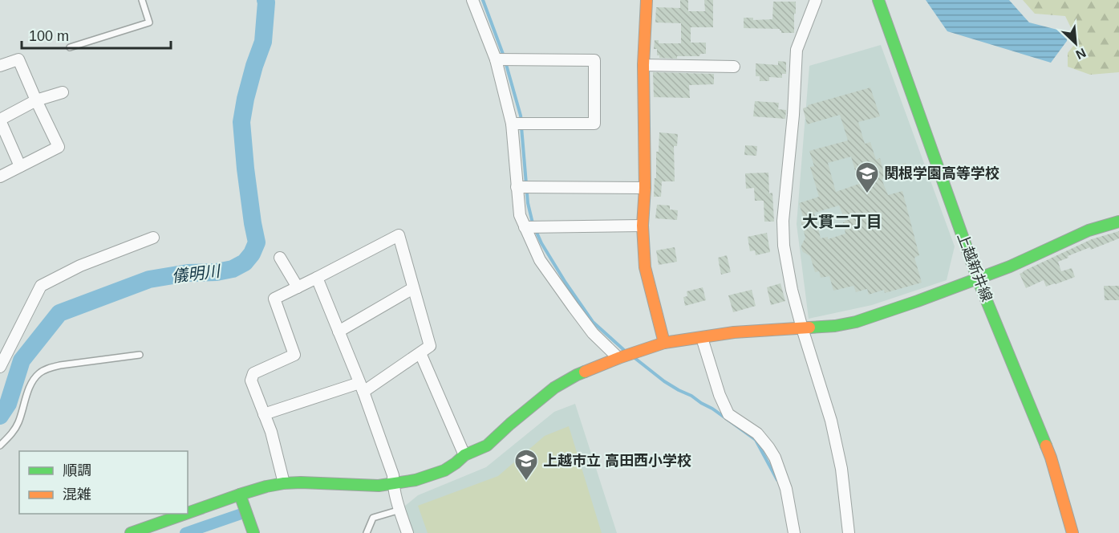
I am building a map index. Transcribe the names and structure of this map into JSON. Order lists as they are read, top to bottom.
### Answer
{
  "streets": {
    "street": ["上越新井線"]
  },
  "districts": ["大貫二丁目"],
  "water": ["儀明川"],
  "places": {
    "school or university": ["関根学園高等学校", "上越市立 高田西小学校"]
  },
  "legend": ["順調", "混雑"],
  "scale_bar": "100 m",
  "north": "bottom right"
}
